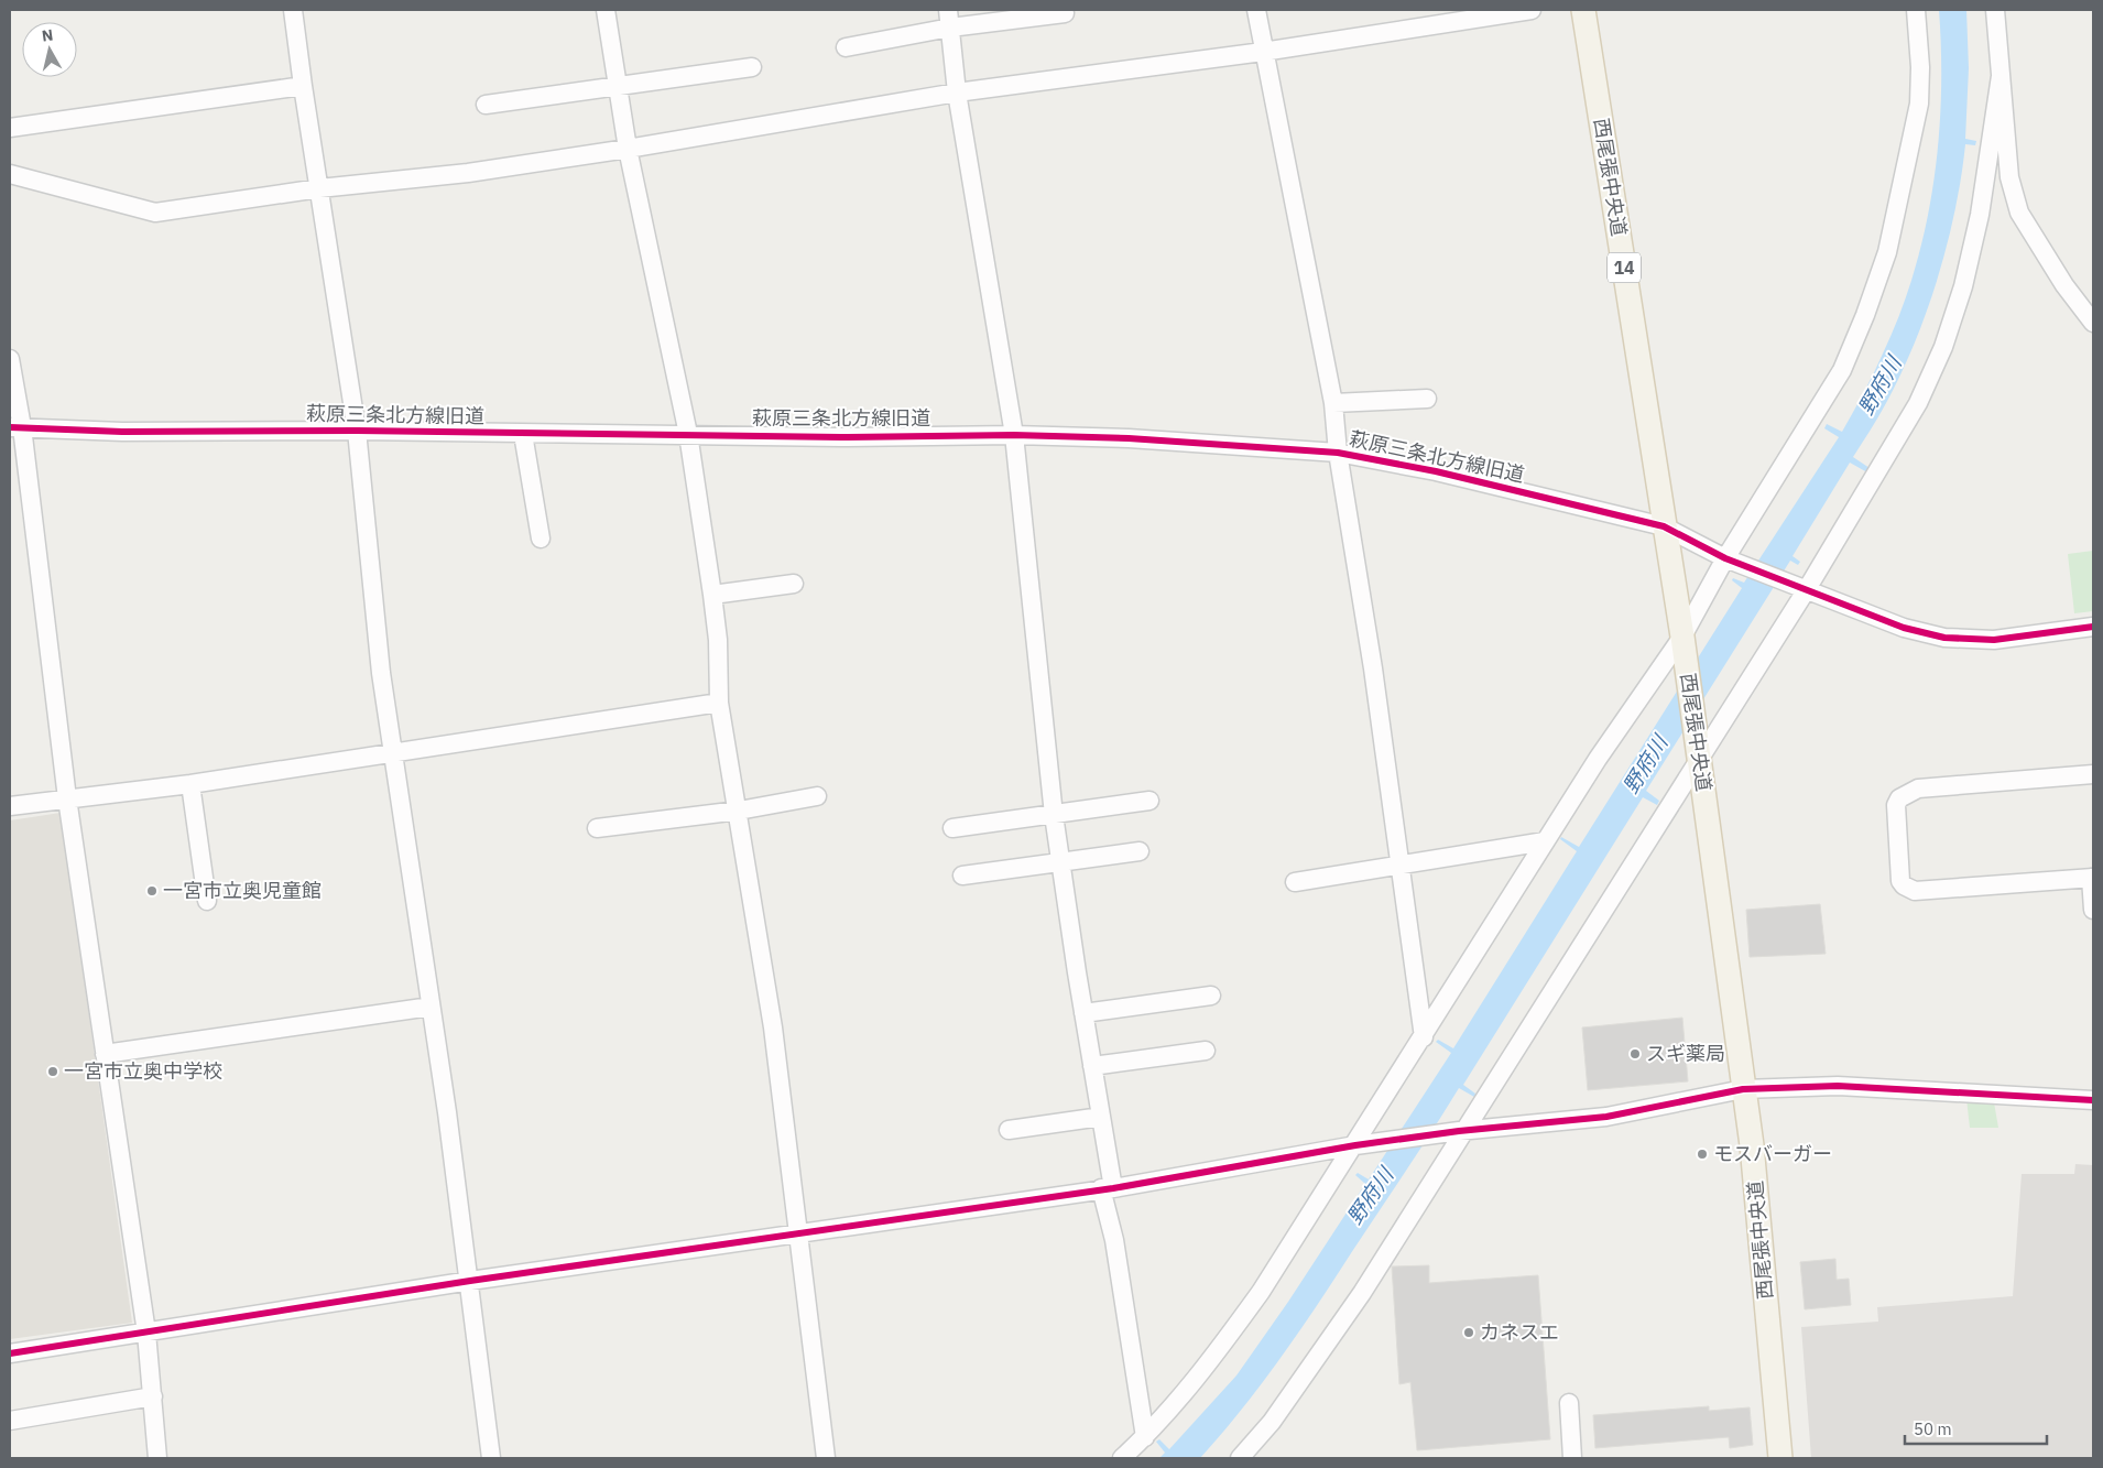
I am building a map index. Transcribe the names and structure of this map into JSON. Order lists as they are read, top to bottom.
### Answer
{
  "streets": {
    "main road": ["西尾張中央道", "14"],
    "street": ["萩原三条北方線旧道"]
  },
  "crossings": [
    ["西尾張中央道", "萩原三条北方線旧道"]
  ],
  "water": ["野府川"],
  "places": [
    "一宮市立奥児童館",
    "スギ薬局",
    "一宮市立奥中学校",
    "モスバーガー",
    "カネスエ"
  ],
  "scale_bar": "50 m",
  "north": "top"
}
